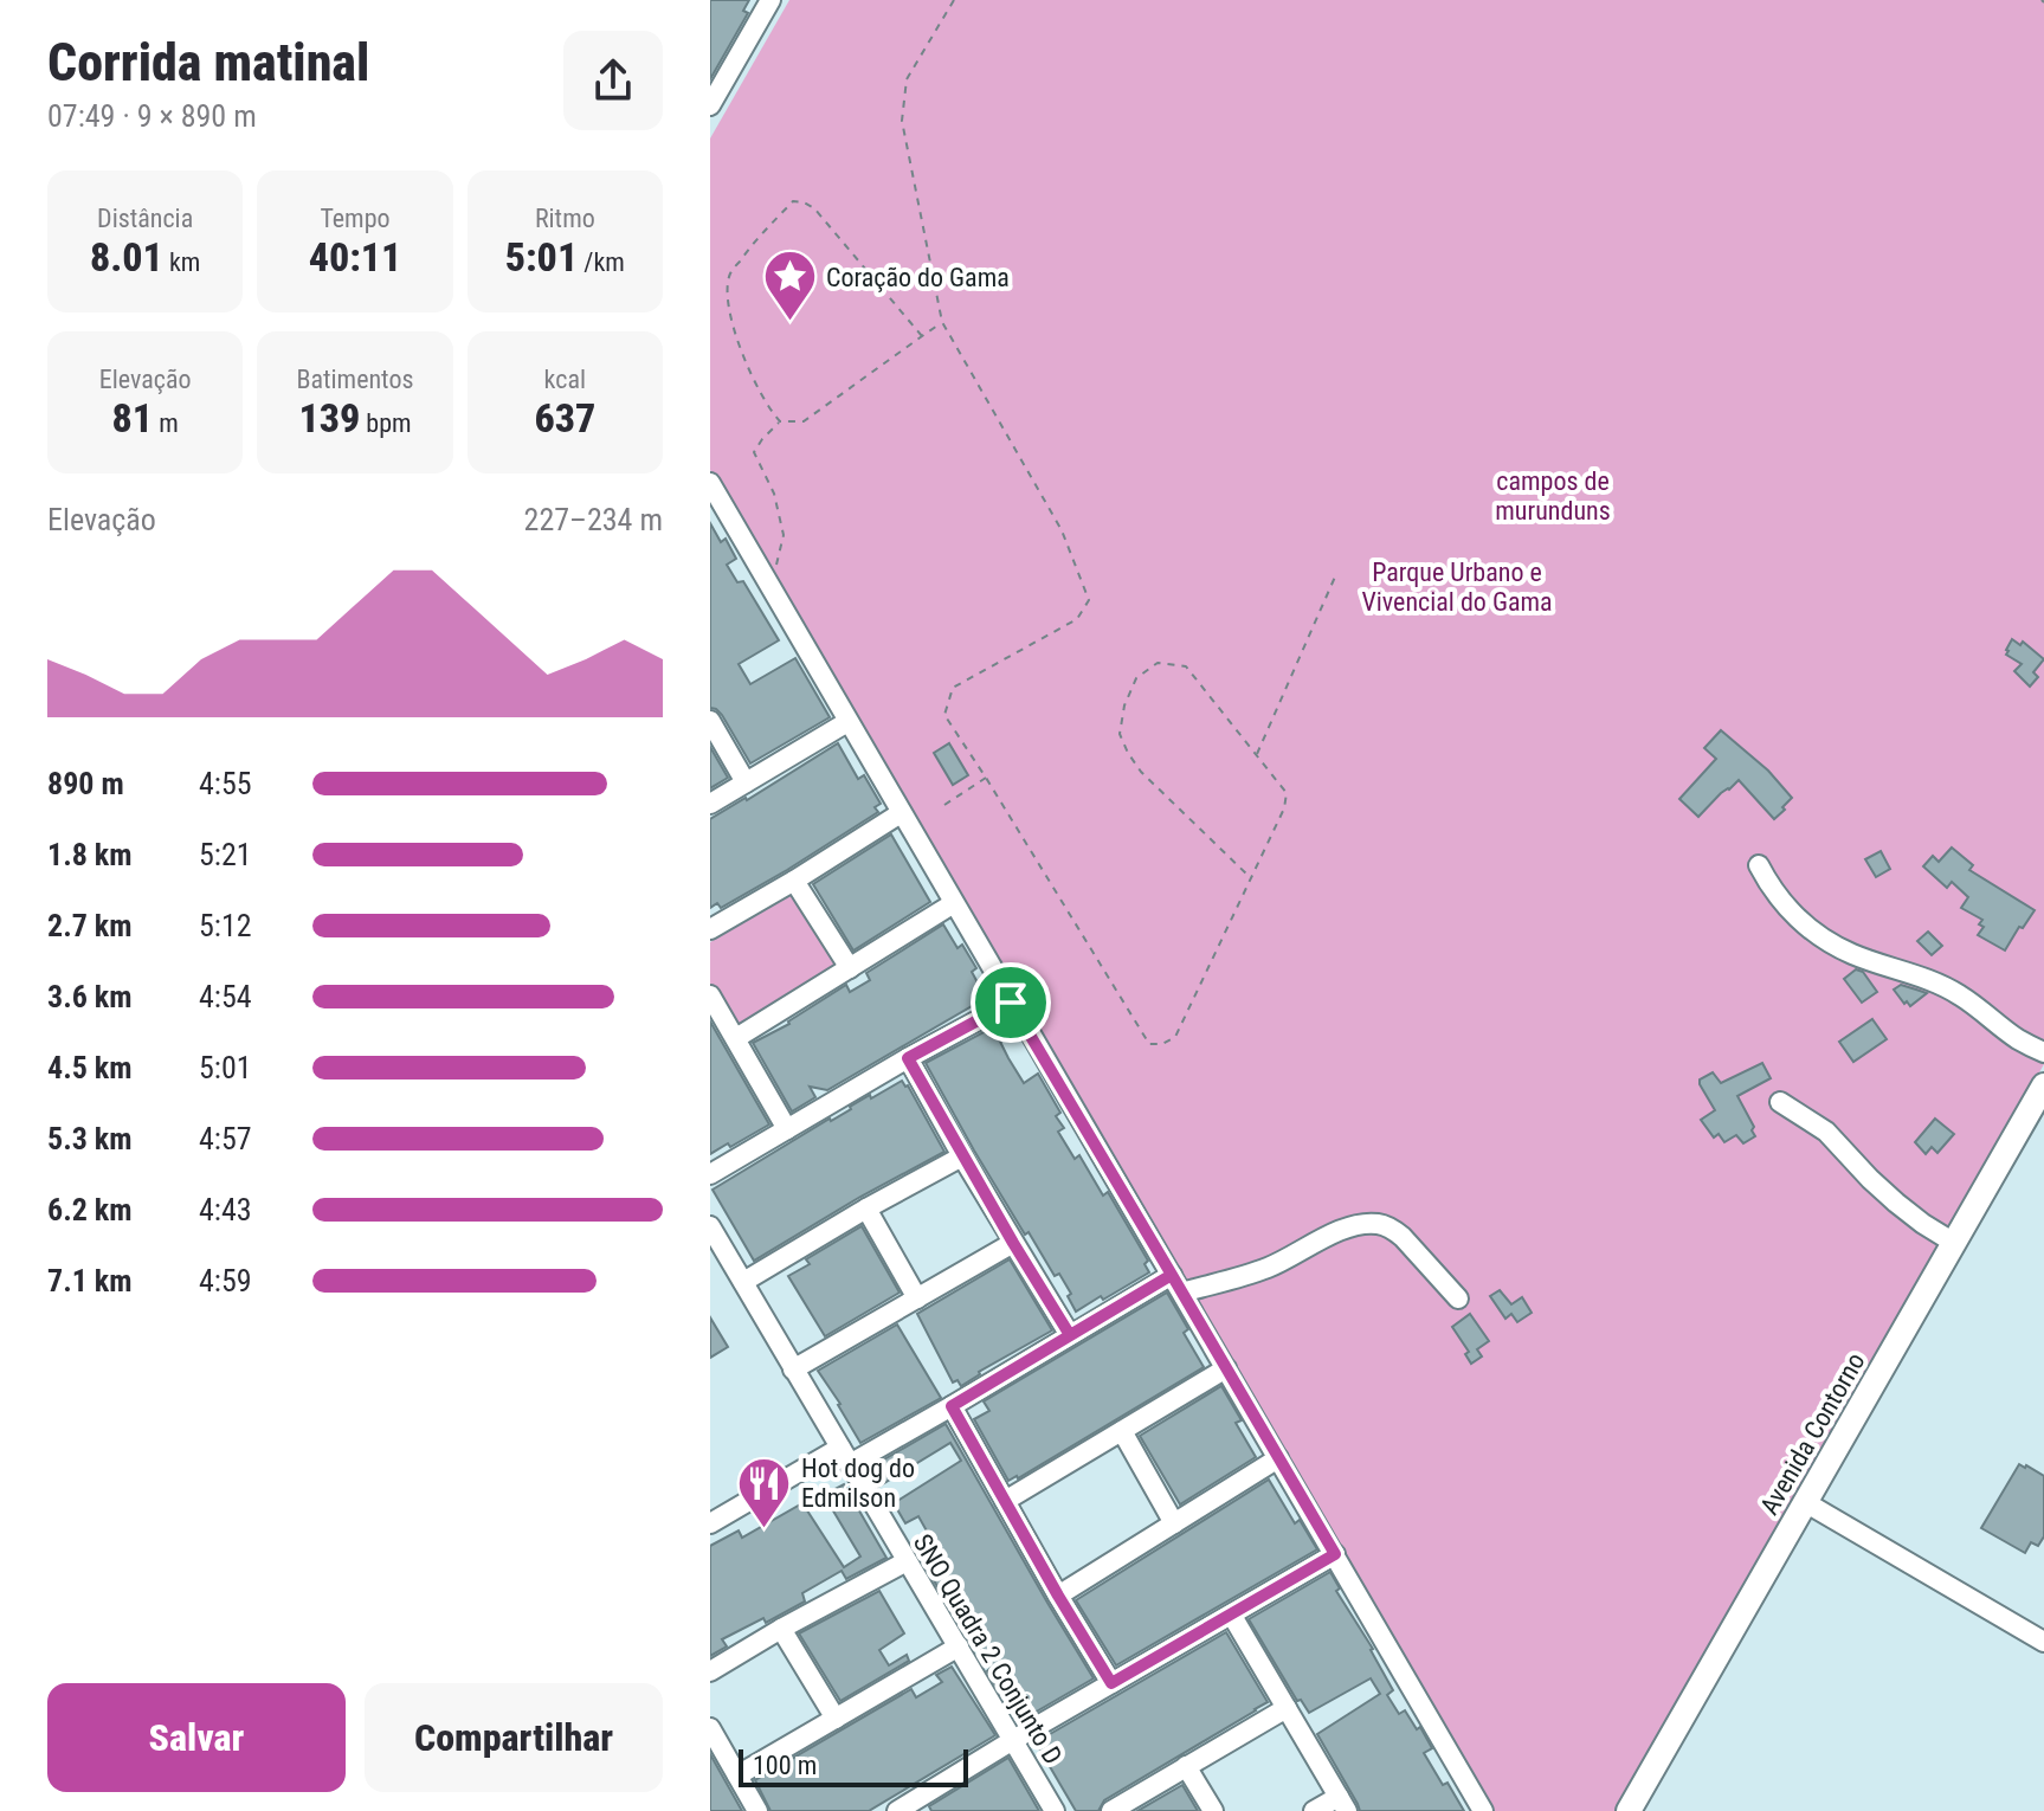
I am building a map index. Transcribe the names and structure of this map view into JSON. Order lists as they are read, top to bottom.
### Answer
{
  "streets": {
    "main road": ["Avenida Contorno"],
    "street": ["SNO Quadra 2 Conjunto D"]
  },
  "parks": ["campos de murunduns", "Parque Urbano e Vivencial do Gama"],
  "places": {
    "place": ["Coração do Gama"],
    "restaurant": ["Hot dog do Edmilson"]
  },
  "scale_bar": "100 m",
  "page": {
    "heading": ["Corrida matinal", "07:49 · 9 × 890 m"],
    "stats": [
      ["Distância", "8.01 km"],
      ["Tempo", "40:11"],
      ["Ritmo", "5:01 /km"],
      ["Elevação", "81 m"],
      ["Batimentos", "139 bpm"],
      ["kcal", "637"]
    ],
    "chart": ["Elevação", "227–234 m"],
    "list": [
      {
        "name": "890 m",
        "note": "4:55"
      },
      {
        "name": "1.8 km",
        "note": "5:21"
      },
      {
        "name": "2.7 km",
        "note": "5:12"
      },
      {
        "name": "3.6 km",
        "note": "4:54"
      },
      {
        "name": "4.5 km",
        "note": "5:01"
      },
      {
        "name": "5.3 km",
        "note": "4:57"
      },
      {
        "name": "6.2 km",
        "note": "4:43"
      },
      {
        "name": "7.1 km",
        "note": "4:59"
      }
    ],
    "buttons": ["Salvar", "Compartilhar"],
    "scale": "100 m"
  }
}
